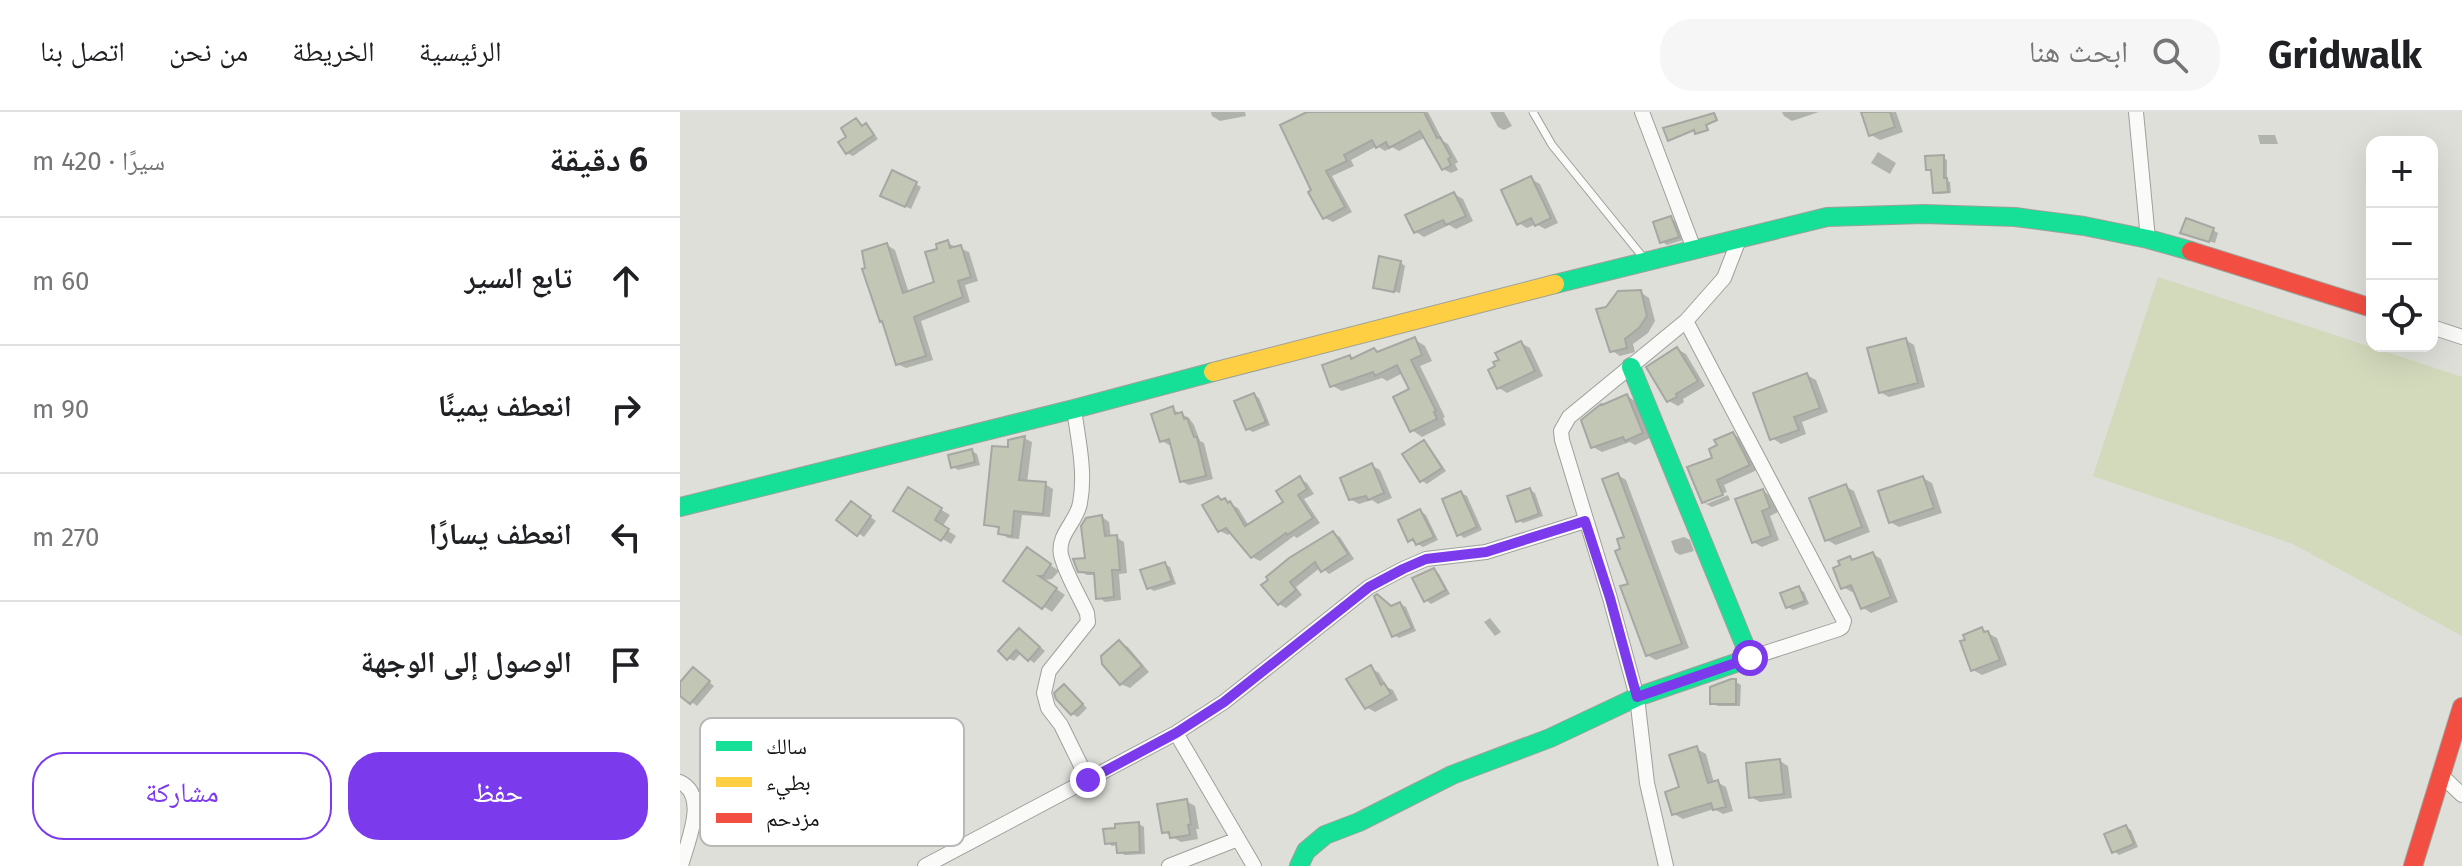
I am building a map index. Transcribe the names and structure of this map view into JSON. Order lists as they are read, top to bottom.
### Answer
{
  "legend": ["سالك", "بطيء", "مزدحم"],
  "page": {
    "header": "Gridwalk",
    "search": "ابحث هنا",
    "nav": [
      "الرئيسية",
      "الخريطة",
      "من نحن",
      "اتصل بنا"
    ],
    "heading": ["6 دقيقة", "سيرًا · 420 m"],
    "map_buttons": ["+", "−"],
    "list": [
      ["تابع السير", "60 m"],
      ["انعطف يمينًا", "90 m"],
      ["انعطف يسارًا", "270 m"],
      "الوصول إلى الوجهة"
    ],
    "buttons": ["حفظ", "مشاركة"]
  }
}
